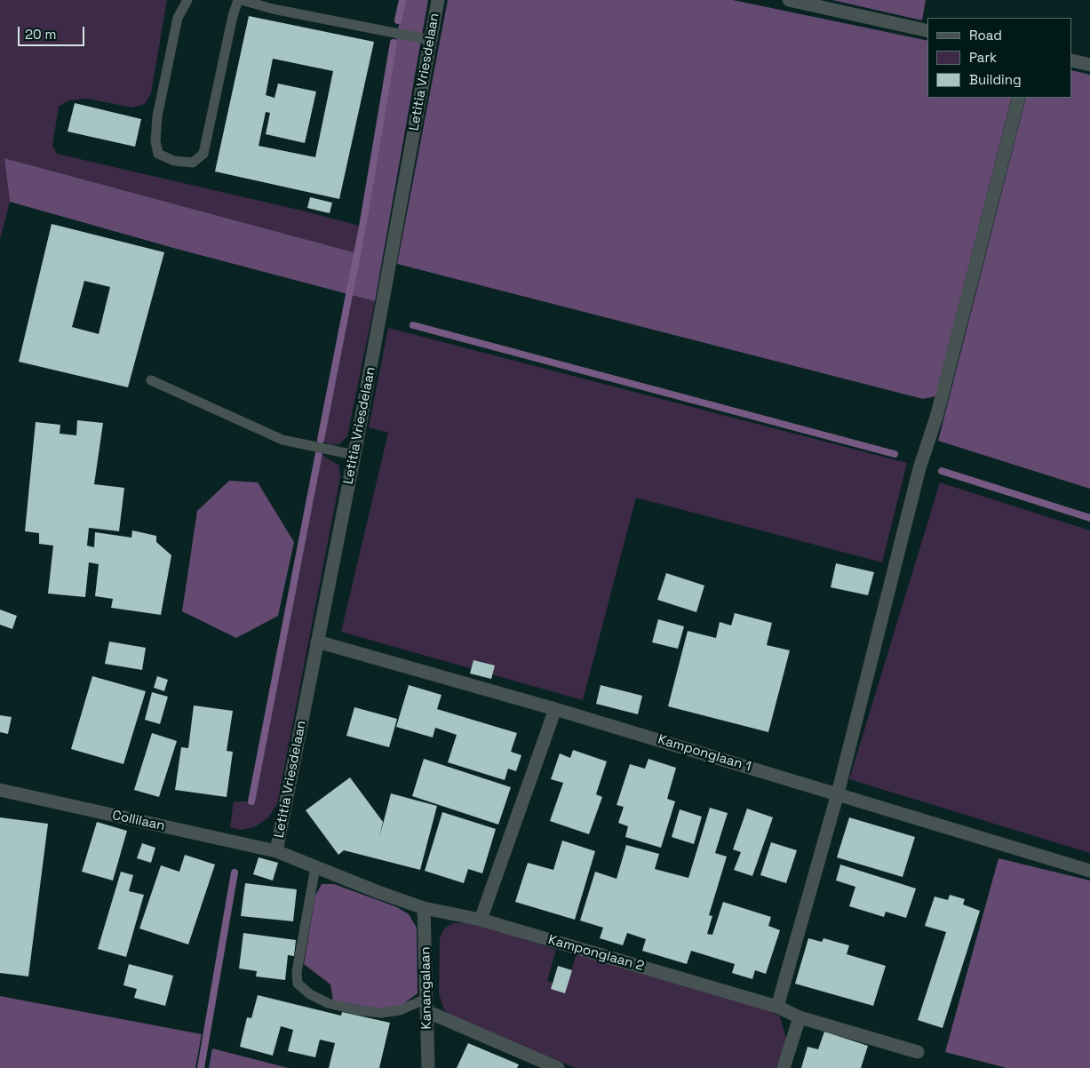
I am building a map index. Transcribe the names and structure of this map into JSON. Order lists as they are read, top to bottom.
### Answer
{
  "streets": {
    "street": [
      "Letitia Vriesdelaan",
      "Kamponglaan 1",
      "Collilaan",
      "Kamponglaan 2",
      "Kanangalaan"
    ]
  },
  "crossings": [
    ["Letitia Vriesdelaan", "Kamponglaan 1"],
    ["Letitia Vriesdelaan", "Collilaan"],
    ["Letitia Vriesdelaan", "Kamponglaan 2"],
    ["Collilaan", "Kamponglaan 2"],
    ["Kamponglaan 2", "Kanangalaan"]
  ],
  "legend": ["Road", "Park", "Building"],
  "scale_bar": "20 m"
}
